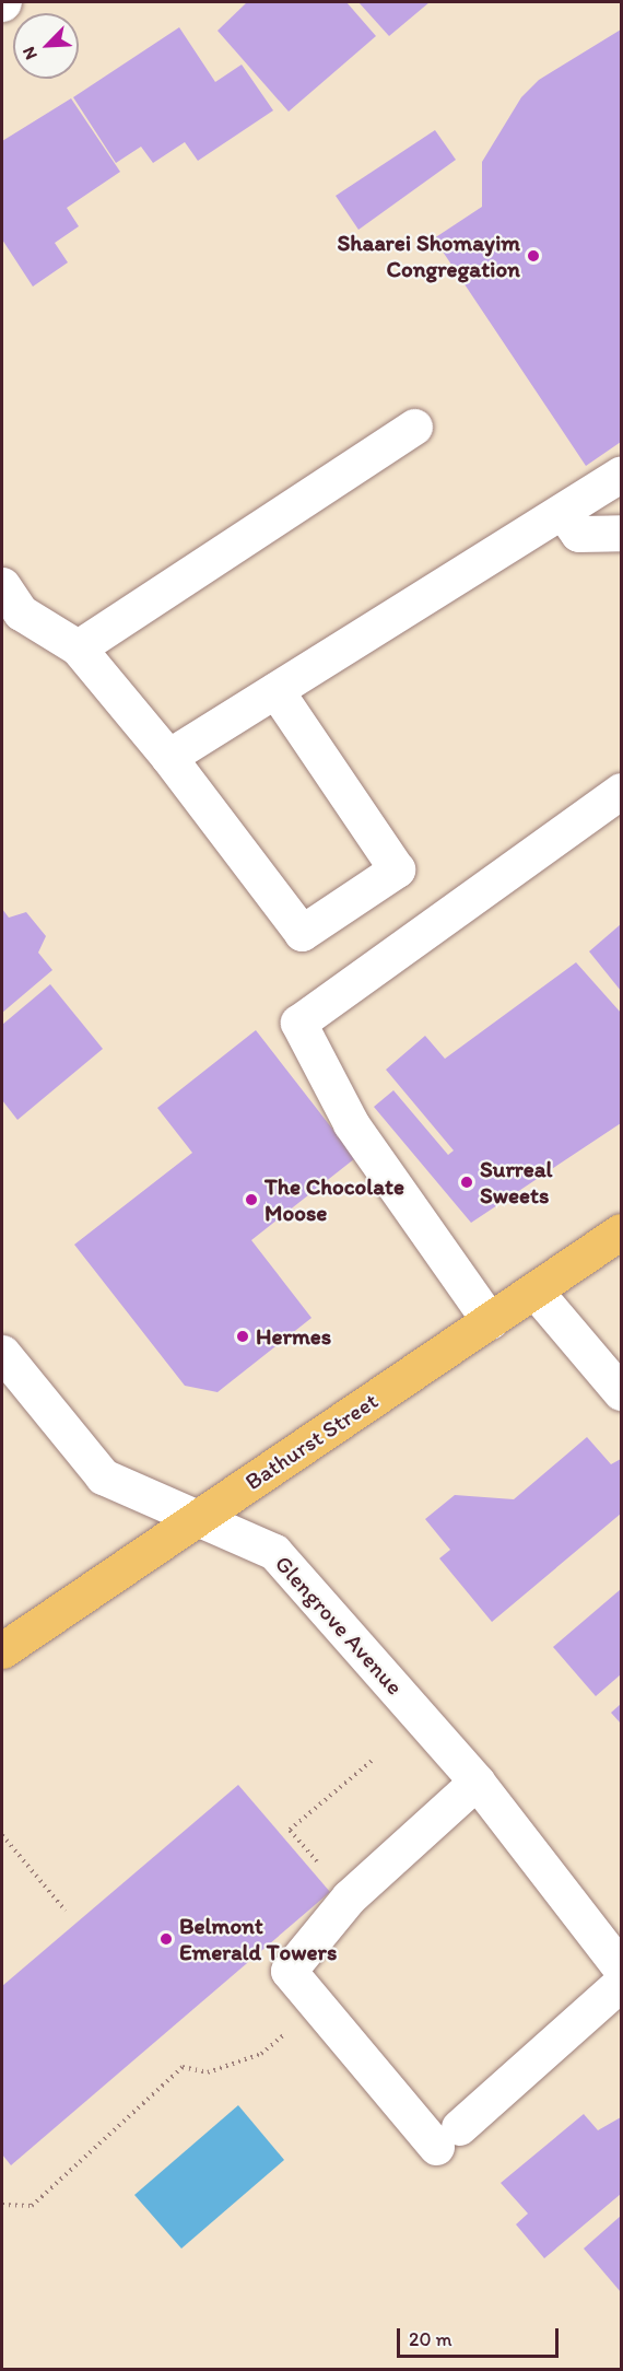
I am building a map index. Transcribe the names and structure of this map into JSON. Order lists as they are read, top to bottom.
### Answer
{
  "streets": {
    "main road": ["Bathurst Street"],
    "street": ["Glengrove Avenue"]
  },
  "crossings": [
    ["Bathurst Street", "Glengrove Avenue"]
  ],
  "places": [
    "Shaarei Shomayim Congregation",
    "Surreal Sweets",
    "The Chocolate Moose",
    "Hermes",
    "Belmont Emerald Towers"
  ],
  "scale_bar": "20 m",
  "north": "bottom left"
}
